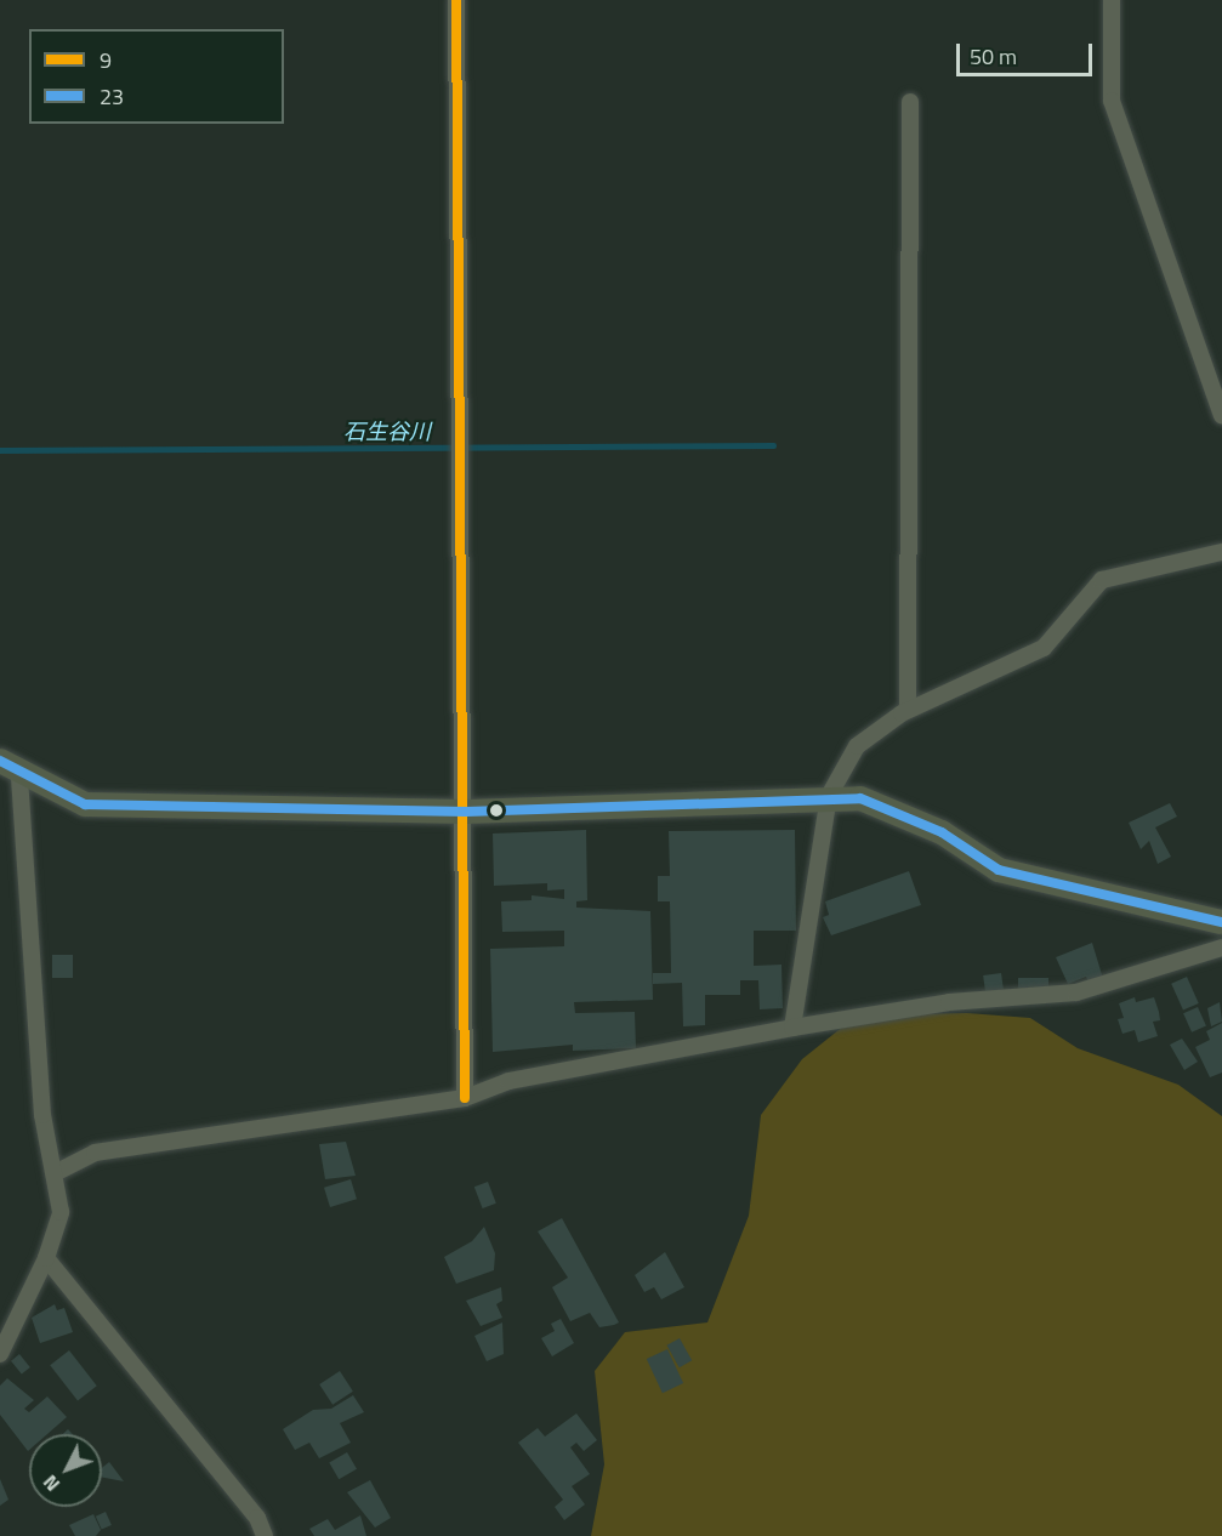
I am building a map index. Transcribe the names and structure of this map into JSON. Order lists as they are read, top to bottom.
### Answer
{
  "water": ["石生谷川"],
  "lines": ["transit line 9", "transit line 23"],
  "legend": ["9", "23"],
  "scale_bar": "50 m",
  "north": "bottom left"
}
